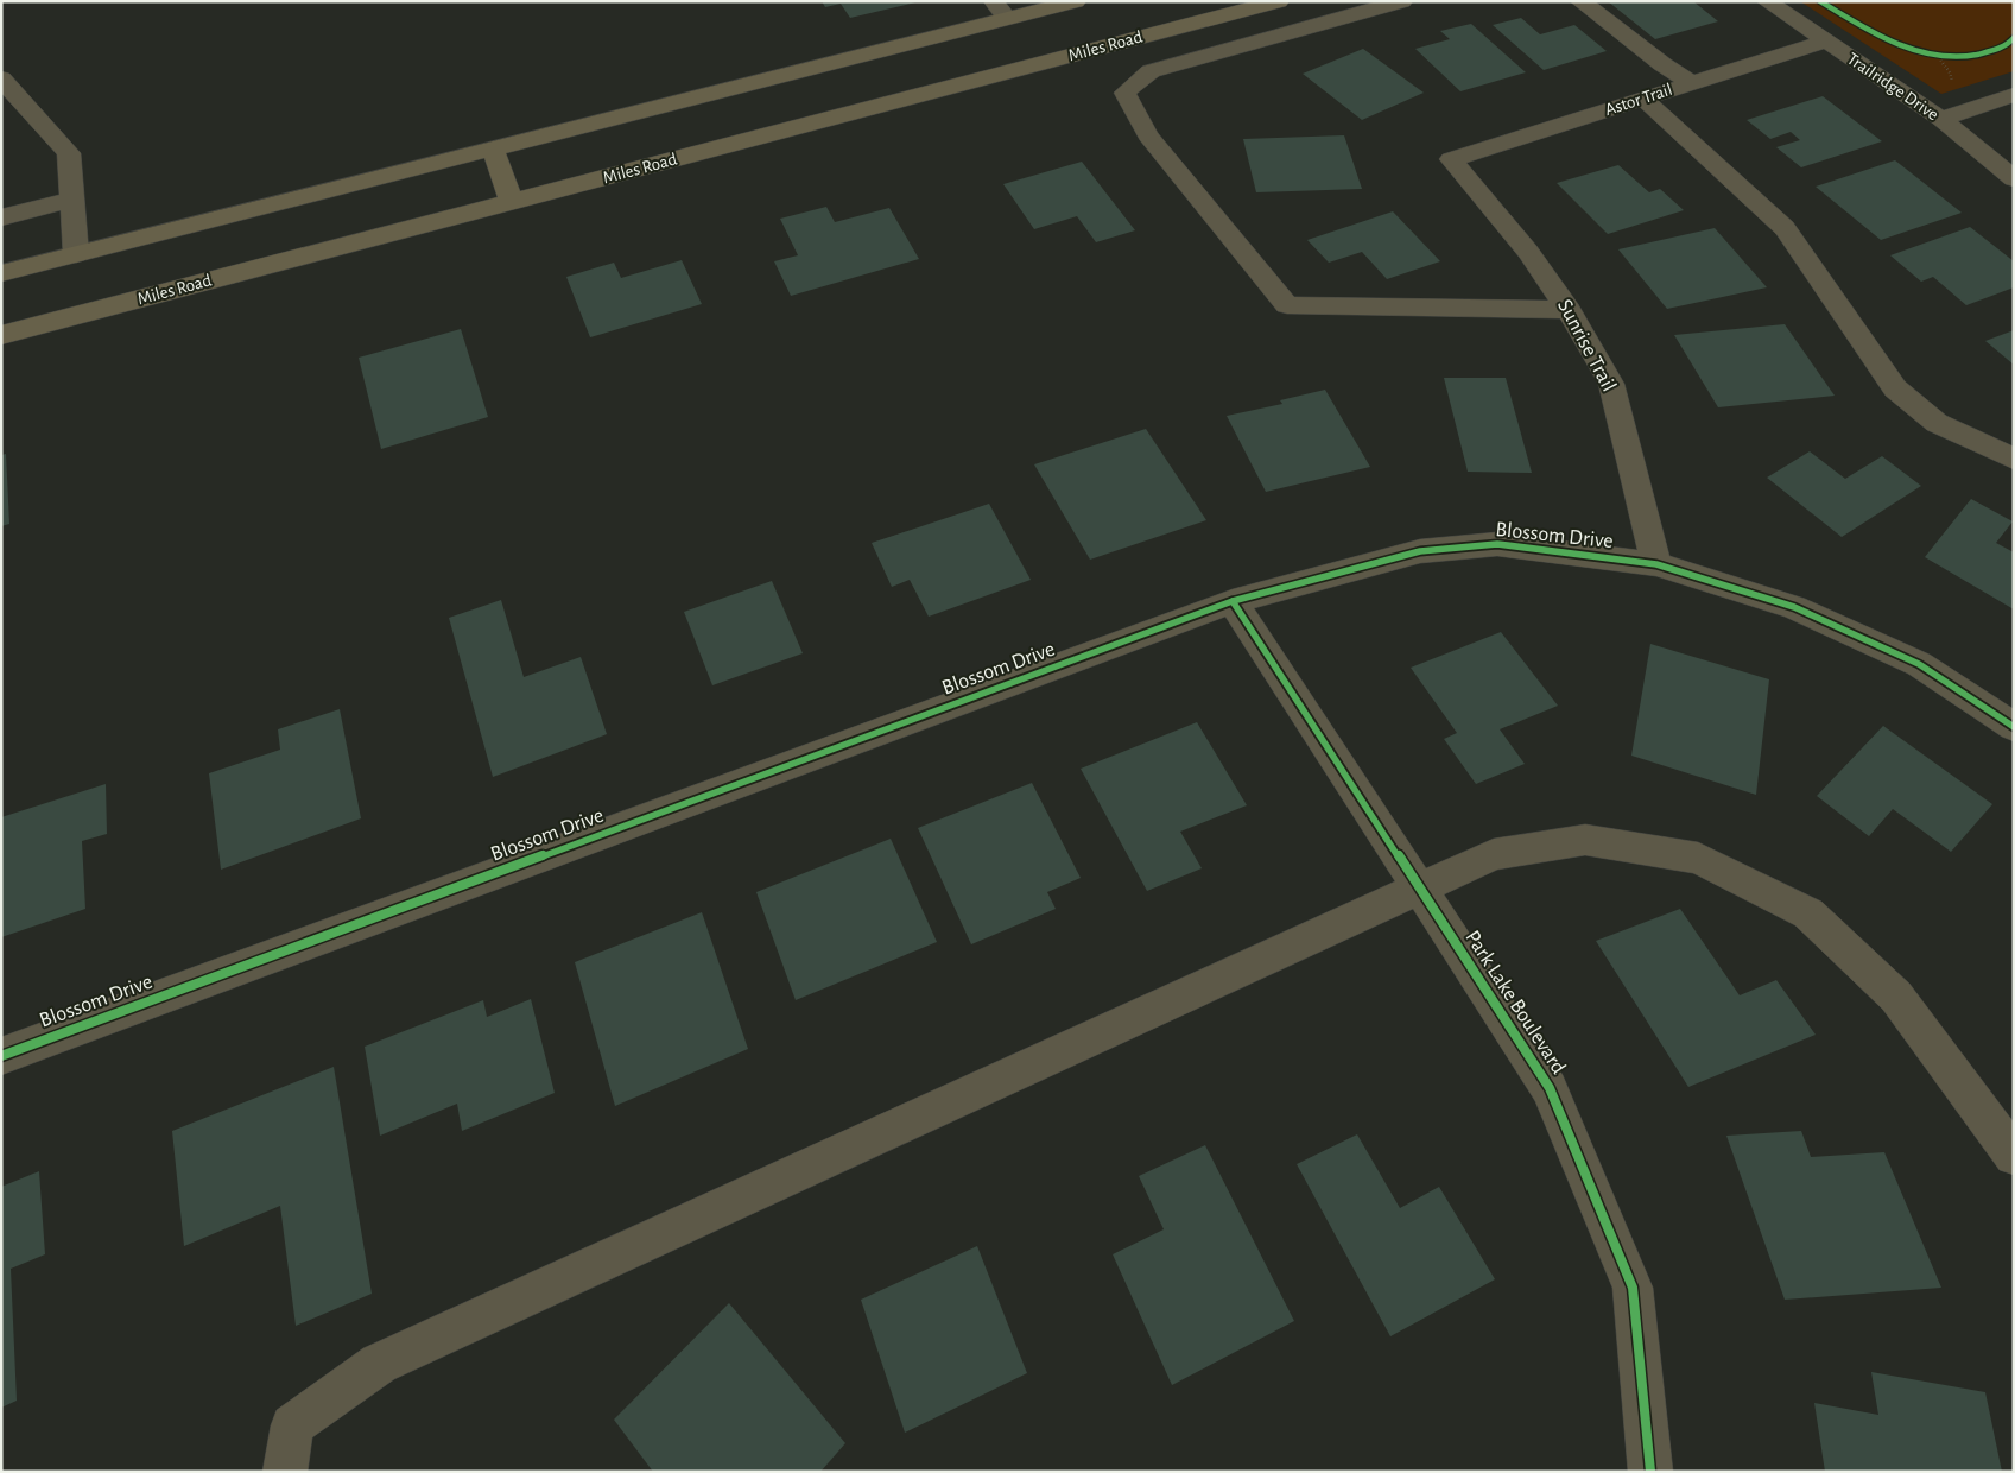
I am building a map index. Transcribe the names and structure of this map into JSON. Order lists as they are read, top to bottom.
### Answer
{
  "streets": {
    "main road": ["Miles Road"],
    "street": [
      "Trailridge Drive",
      "Astor Trail",
      "Sunrise Trail",
      "Blossom Drive",
      "Park Lake Boulevard"
    ]
  },
  "crossings": [
    ["Trailridge Drive", "Astor Trail"],
    ["Astor Trail", "Sunrise Trail"],
    ["Sunrise Trail", "Blossom Drive"],
    ["Blossom Drive", "Park Lake Boulevard"]
  ]
}
